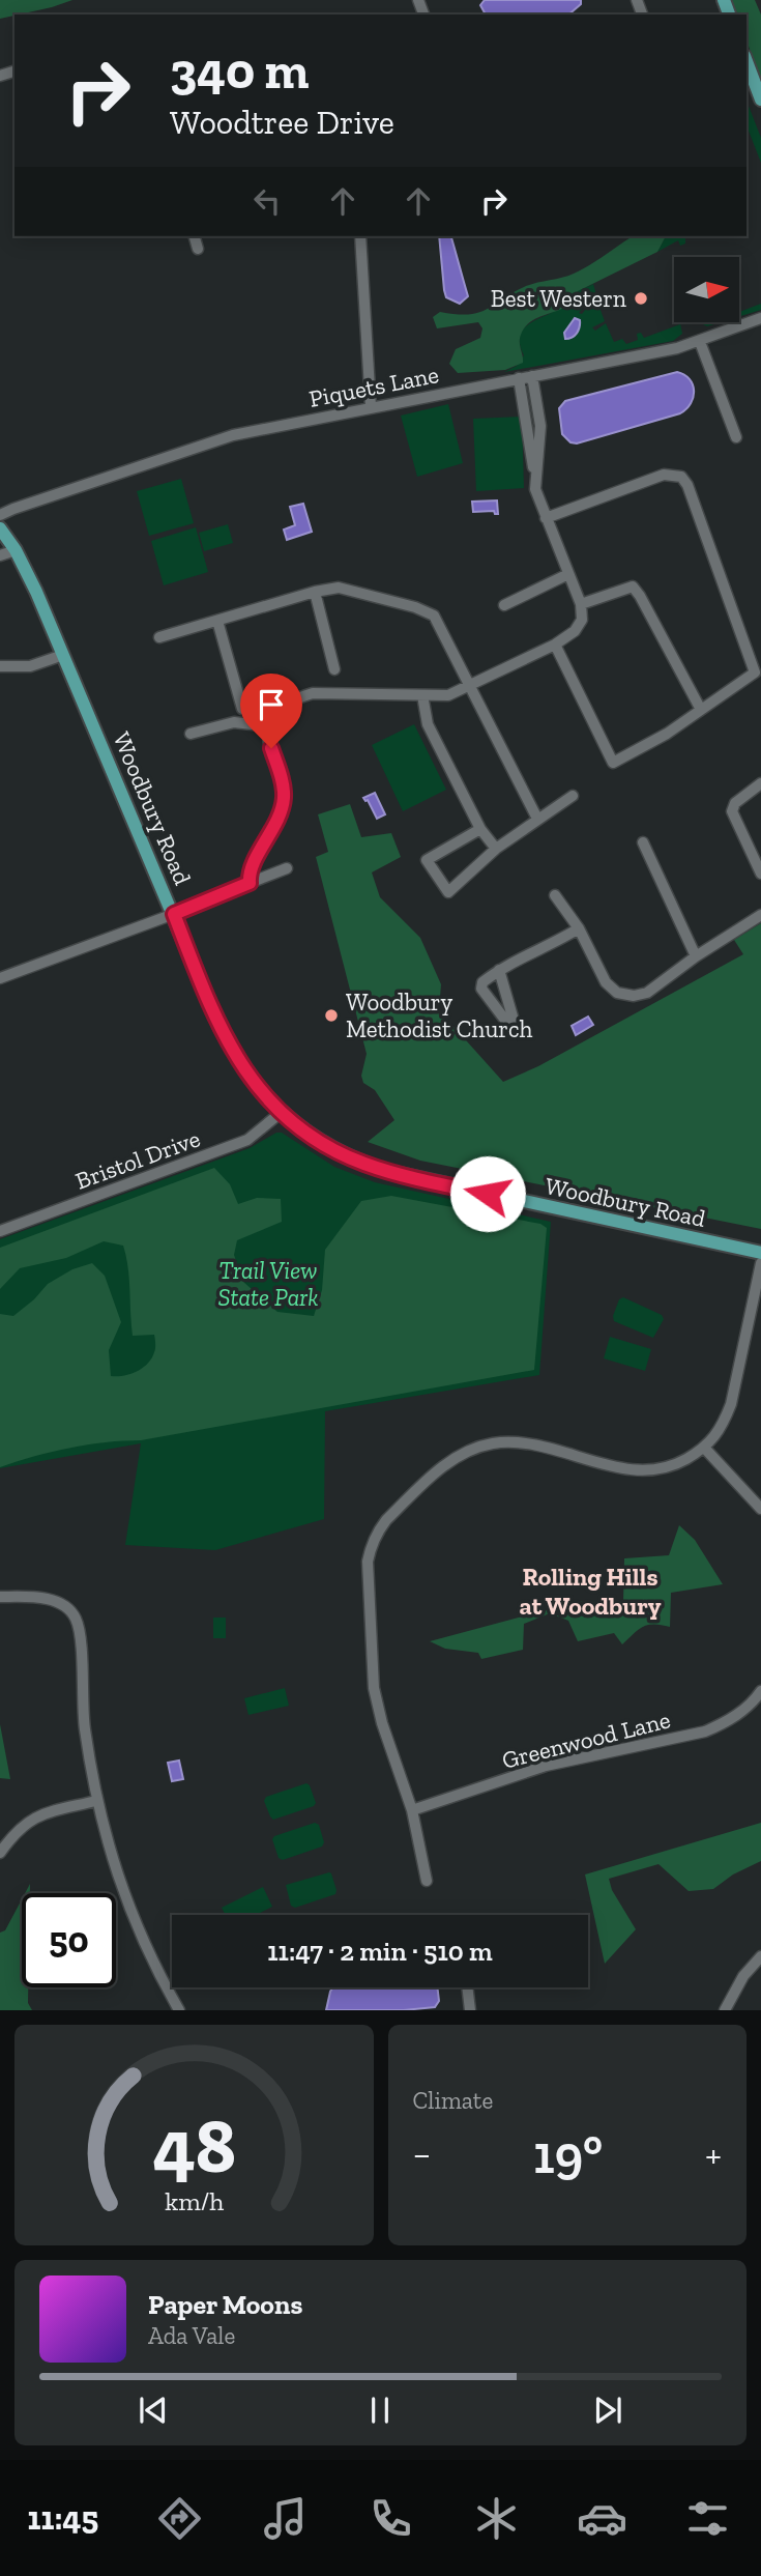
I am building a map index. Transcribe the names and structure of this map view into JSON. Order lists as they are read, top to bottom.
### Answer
{
  "streets": {
    "main road": ["Woodbury Road"],
    "street": ["Piquets Lane", "Bristol Drive", "Greenwood Lane"]
  },
  "crossings": [
    ["Woodbury Road", "Bristol Drive"]
  ],
  "districts": ["Rolling Hills at Woodbury"],
  "parks": ["Trail View State Park"],
  "places": ["Best Western", "Woodbury Methodist Church"],
  "north": "right",
  "page": {
    "turn": ["340 m", "Woodtree Drive"],
    "limit": "50",
    "trip": "11:47 · 2 min · 510 m",
    "tile": "Climate",
    "heat": ["−", "19°", "+"],
    "song": ["Paper Moons", "Ada Vale"],
    "tabs": "11:45",
    "gauge": ["48", "km/h"]
  }
}
